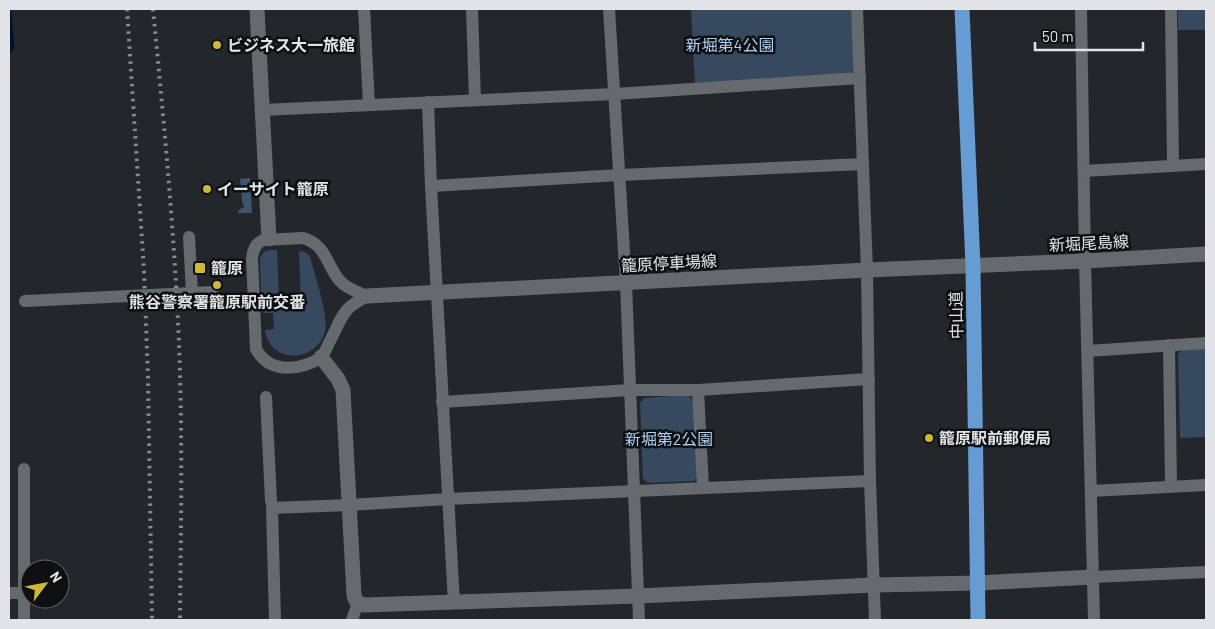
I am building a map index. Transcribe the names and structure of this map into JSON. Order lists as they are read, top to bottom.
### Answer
{
  "streets": {
    "highway": ["中山道"],
    "street": ["新堀尾島線", "籠原停車場線"]
  },
  "crossings": [
    ["新堀尾島線", "籠原停車場線"],
    ["新堀尾島線", "中山道"],
    ["籠原停車場線", "中山道"]
  ],
  "parks": ["新堀第4公園", "新堀第2公園"],
  "places": {
    "other": [
      "ビジネス大一旅館",
      "イーサイト籠原",
      "熊谷警察署籠原駅前交番",
      "籠原駅前郵便局"
    ],
    "transit": ["籠原"]
  },
  "scale_bar": "50 m",
  "north": "top right"
}
